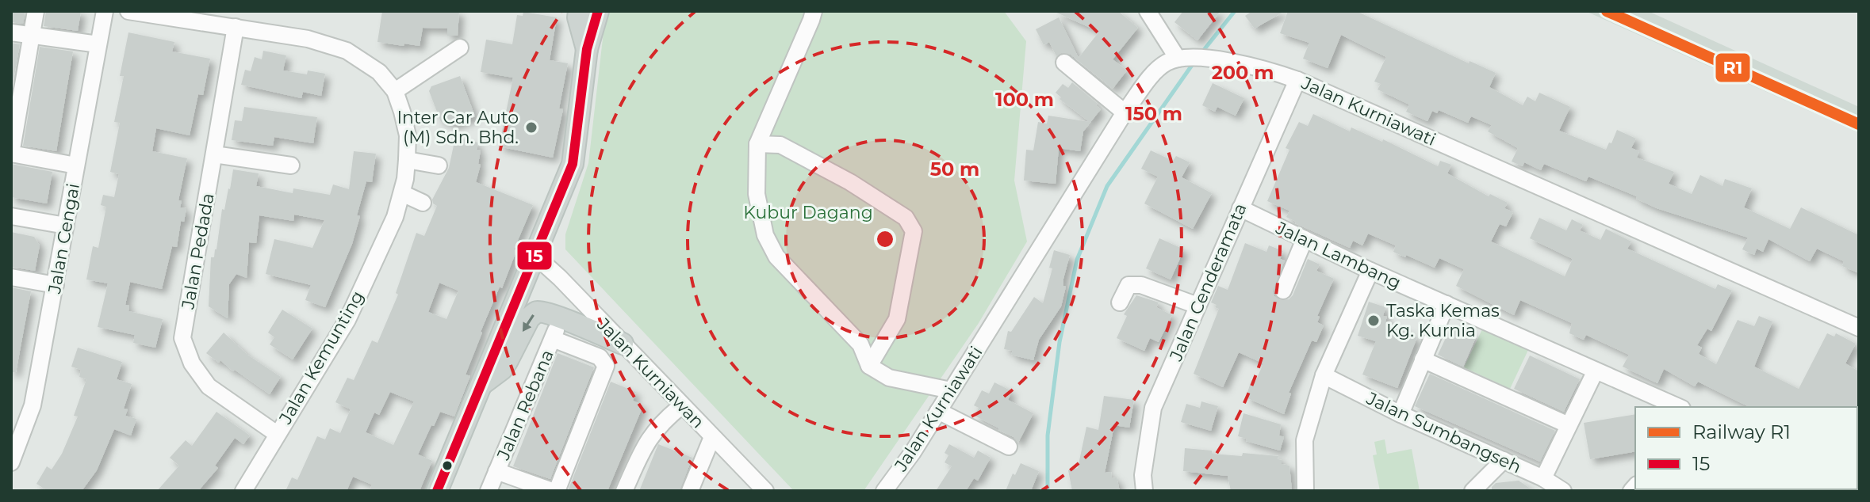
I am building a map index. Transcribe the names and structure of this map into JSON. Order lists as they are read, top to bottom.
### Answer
{
  "streets": {
    "street": [
      "Jalan Kurniawati",
      "Jalan Cengai",
      "Jalan Pedada",
      "Jalan Lambang",
      "Jalan Cenderamata",
      "Jalan Kemunting",
      "Jalan Kurniawan",
      "Jalan Rebana",
      "Jalan Sumbangseh"
    ]
  },
  "crossings": [
    ["Jalan Kurniawati", "Jalan Cenderamata"],
    ["Jalan Pedada", "Jalan Kemunting"],
    ["Jalan Lambang", "Jalan Cenderamata"]
  ],
  "parks": ["Kubur Dagang"],
  "places": ["Inter Car Auto (M) Sdn. Bhd.", "Taska Kemas Kg. Kurnia"],
  "lines": ["rail line R1", "transit line 15"],
  "legend": ["Railway R1", "15"],
  "rings": [
    "200 m",
    "100 m",
    "150 m",
    "50 m"
  ]
}
